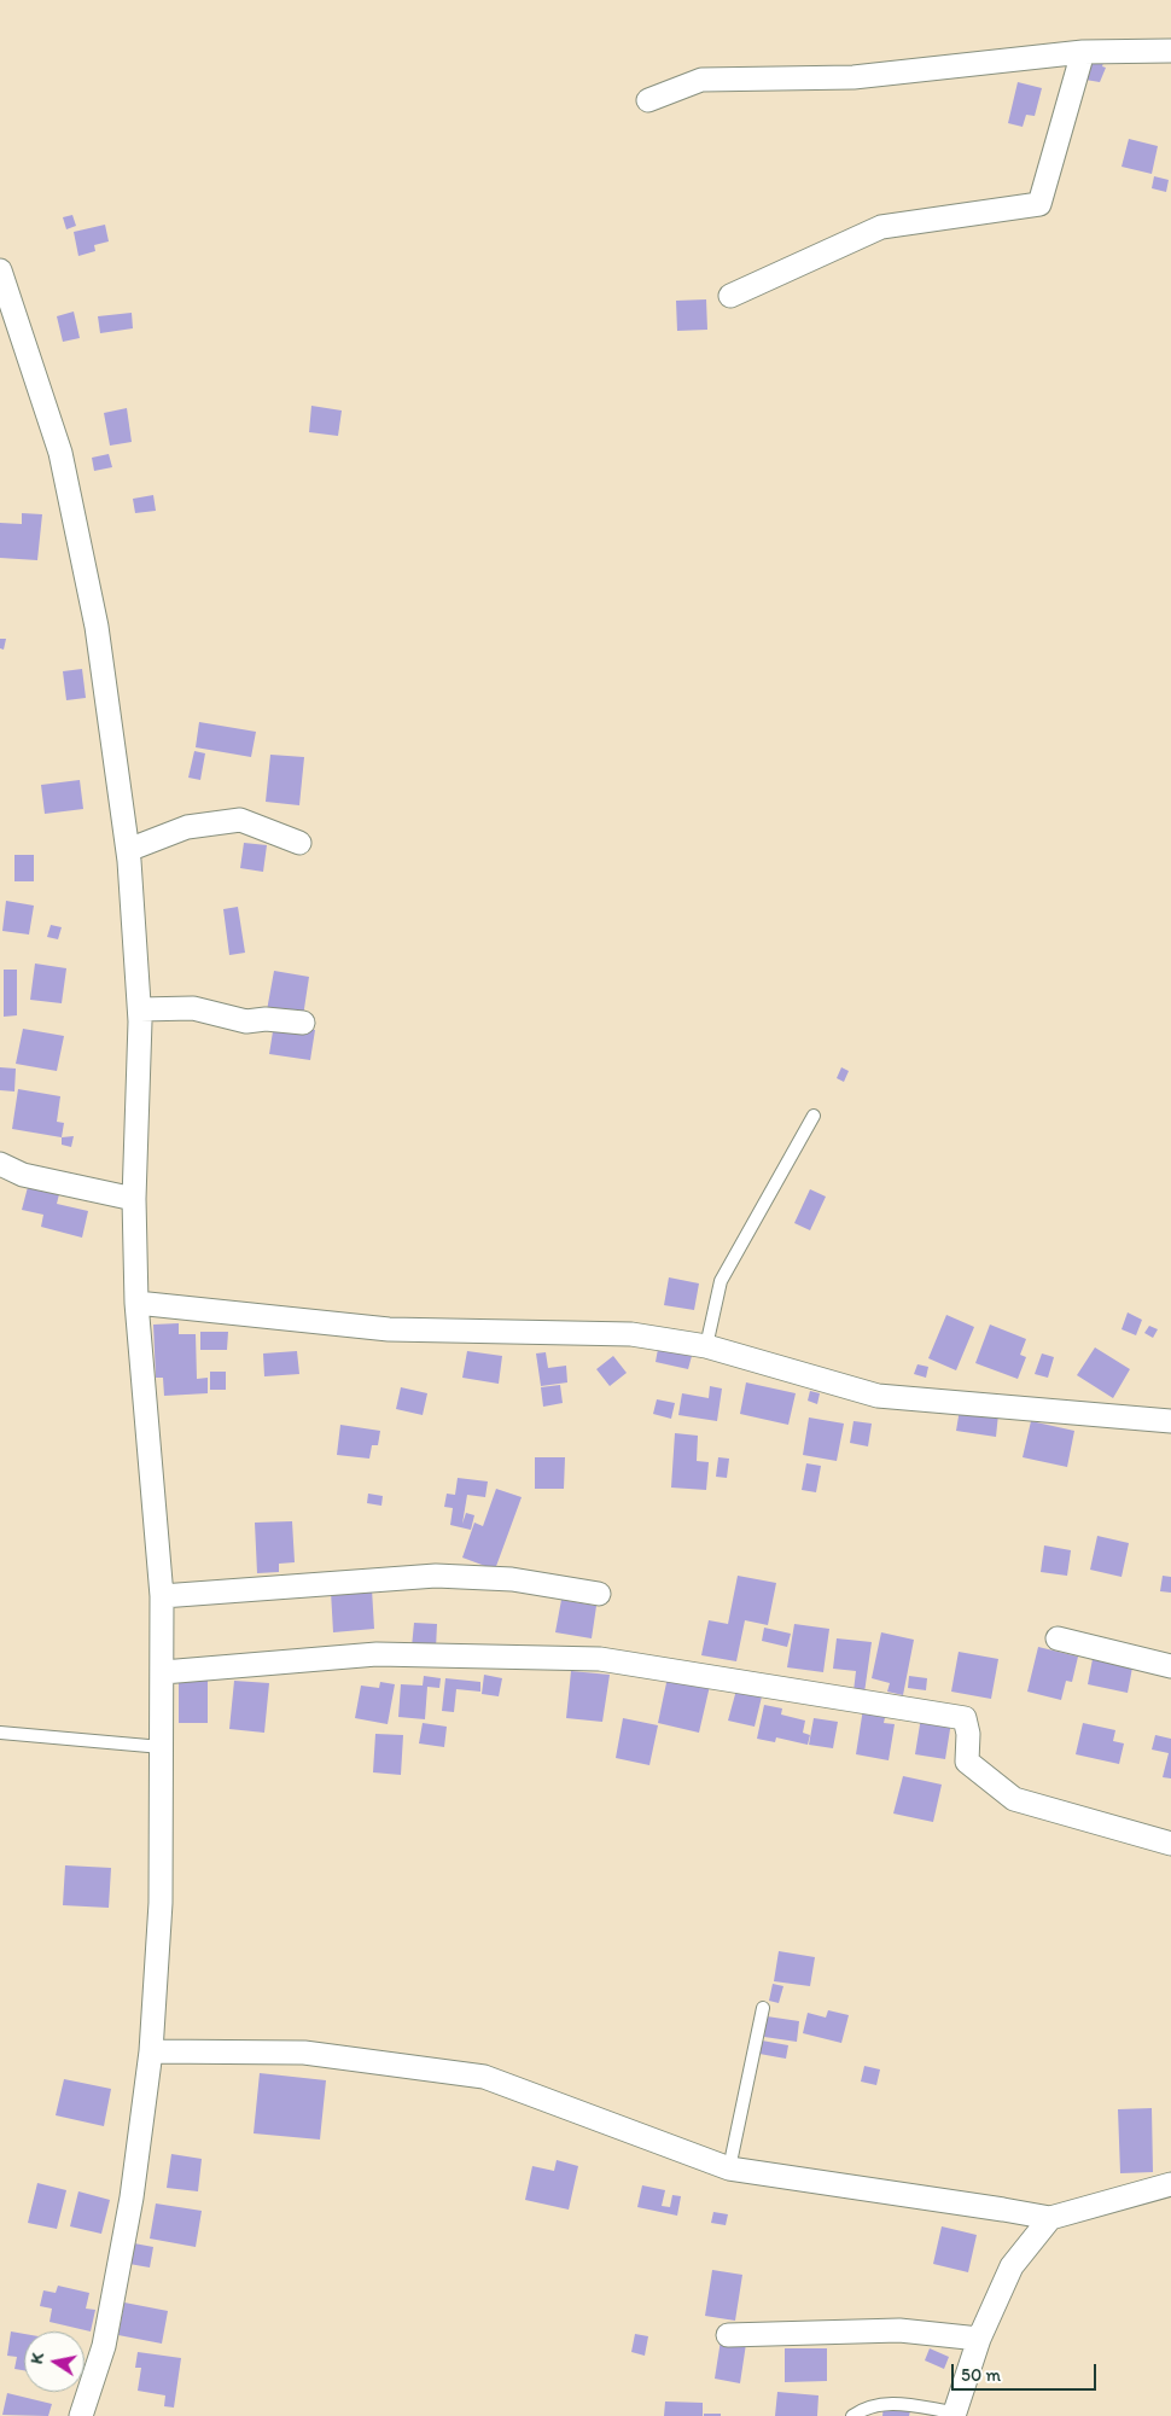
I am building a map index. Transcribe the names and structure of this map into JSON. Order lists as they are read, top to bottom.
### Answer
{
  "scale_bar": "50 m",
  "north": "left"
}
